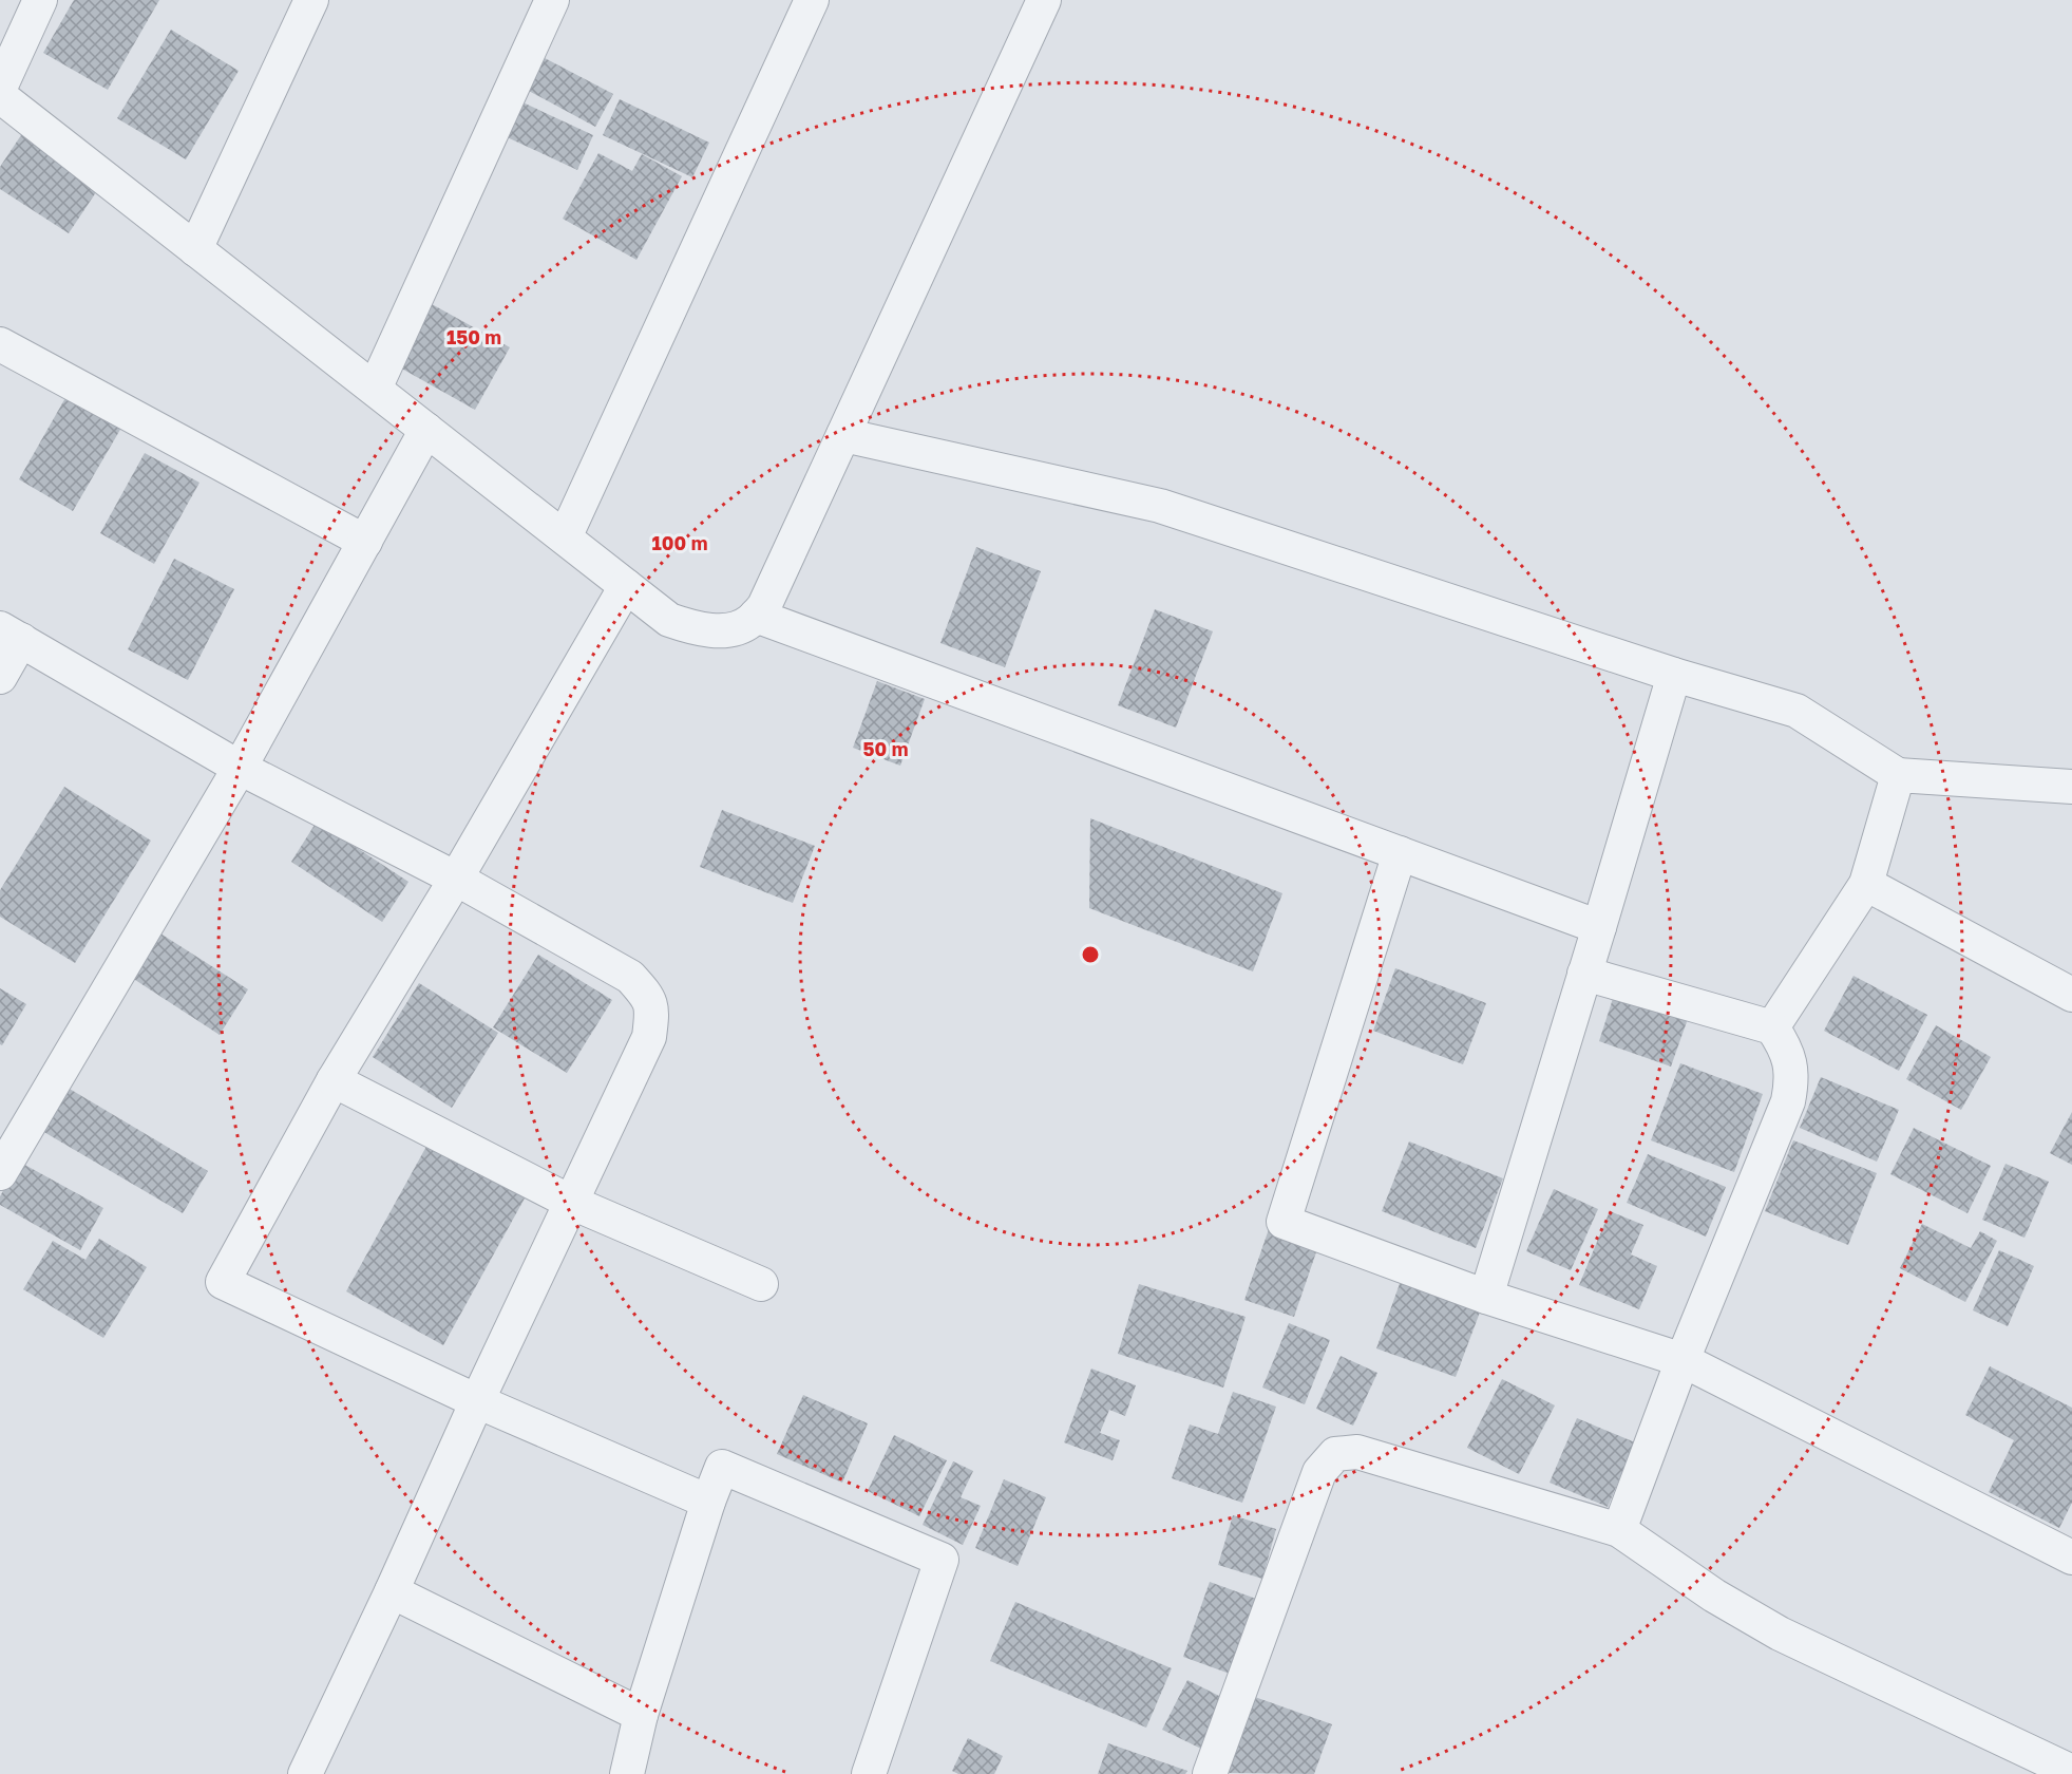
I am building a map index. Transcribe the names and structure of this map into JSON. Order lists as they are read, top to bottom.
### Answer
{
  "rings": ["150 m", "100 m", "50 m"]
}
